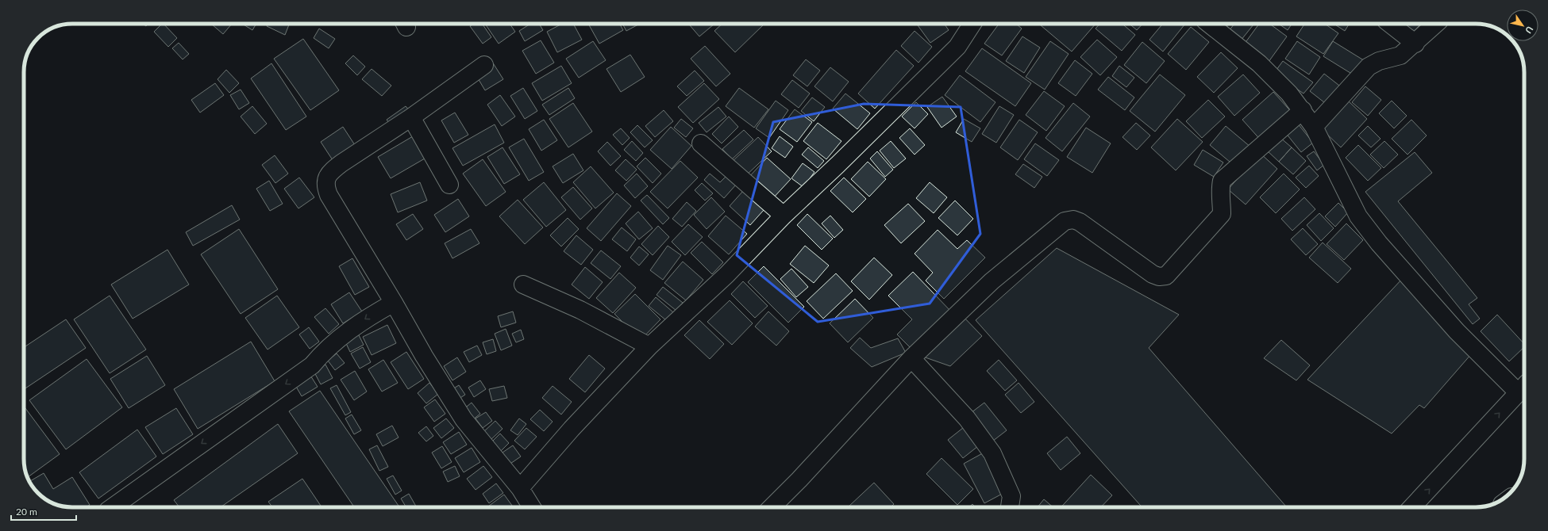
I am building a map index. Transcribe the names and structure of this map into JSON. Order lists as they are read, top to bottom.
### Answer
{
  "scale_bar": "20 m",
  "north": "bottom right"
}
